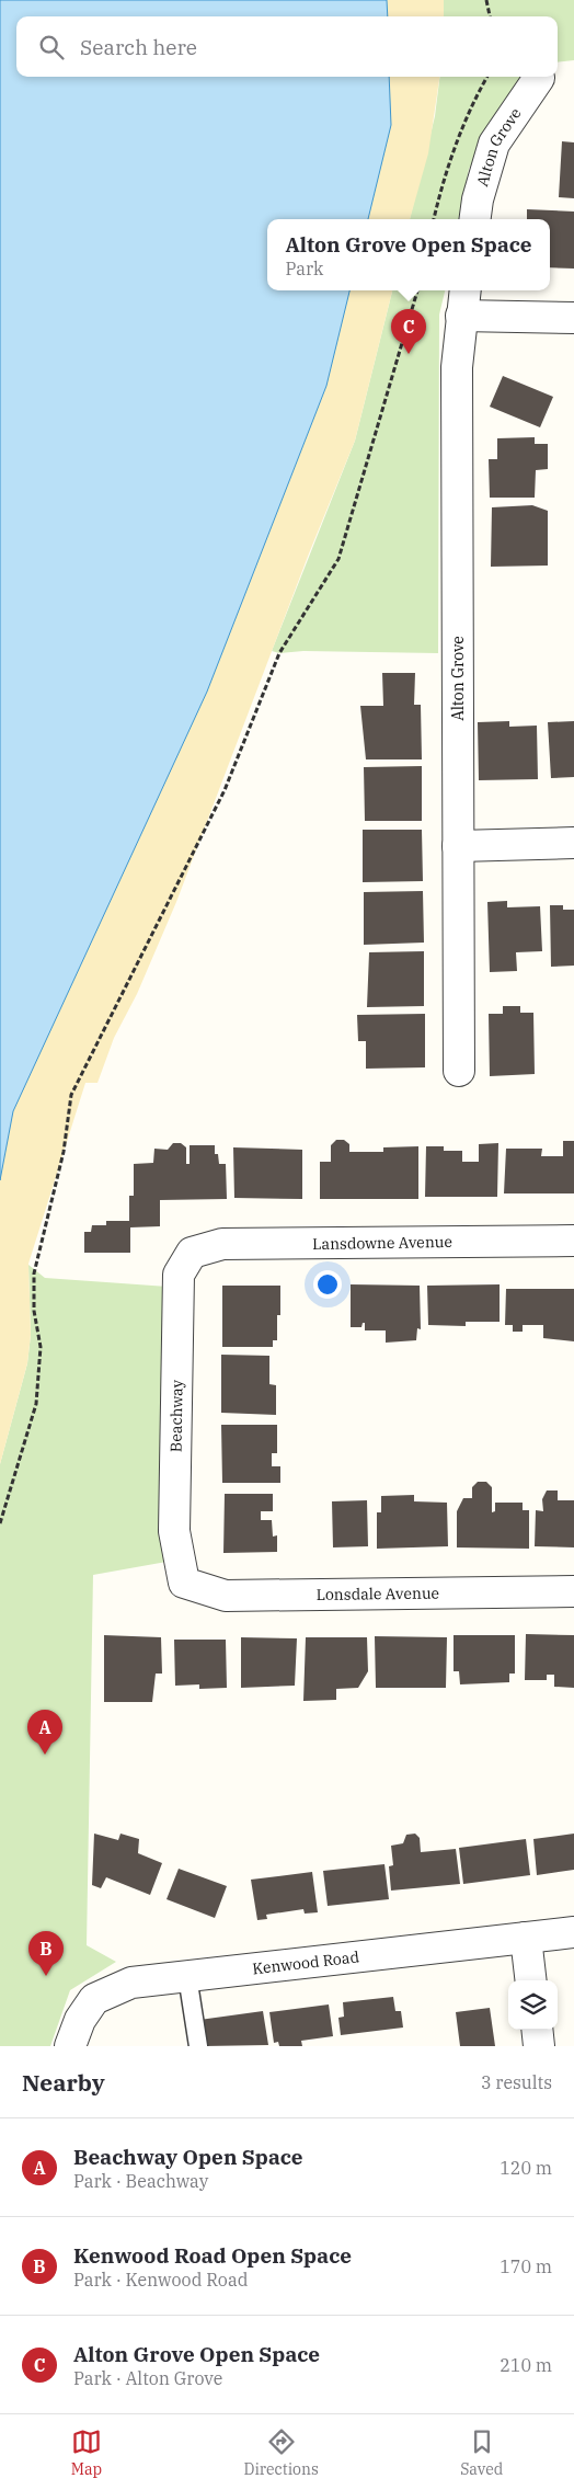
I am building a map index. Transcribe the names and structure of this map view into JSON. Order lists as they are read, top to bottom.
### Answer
{
  "streets": {
    "street": [
      "Alton Grove",
      "Lansdowne Avenue",
      "Beachway",
      "Lonsdale Avenue",
      "Kenwood Road"
    ]
  },
  "crossings": [
    ["Lansdowne Avenue", "Beachway"],
    ["Beachway", "Lonsdale Avenue"]
  ],
  "page": {
    "search": "Search here",
    "popup": ["Alton Grove Open Space", "Park"],
    "pins": ["C", "A", "B"],
    "heading": ["Nearby", "3 results"],
    "list": [
      {
        "mark": "A",
        "name": "Beachway Open Space",
        "note": "Park · Beachway",
        "value": "120 m"
      },
      {
        "mark": "B",
        "name": "Kenwood Road Open Space",
        "note": "Park · Kenwood Road",
        "value": "170 m"
      },
      {
        "mark": "C",
        "name": "Alton Grove Open Space",
        "note": "Park · Alton Grove",
        "value": "210 m"
      }
    ],
    "nav": ["Map", "Directions", "Saved"]
  }
}
